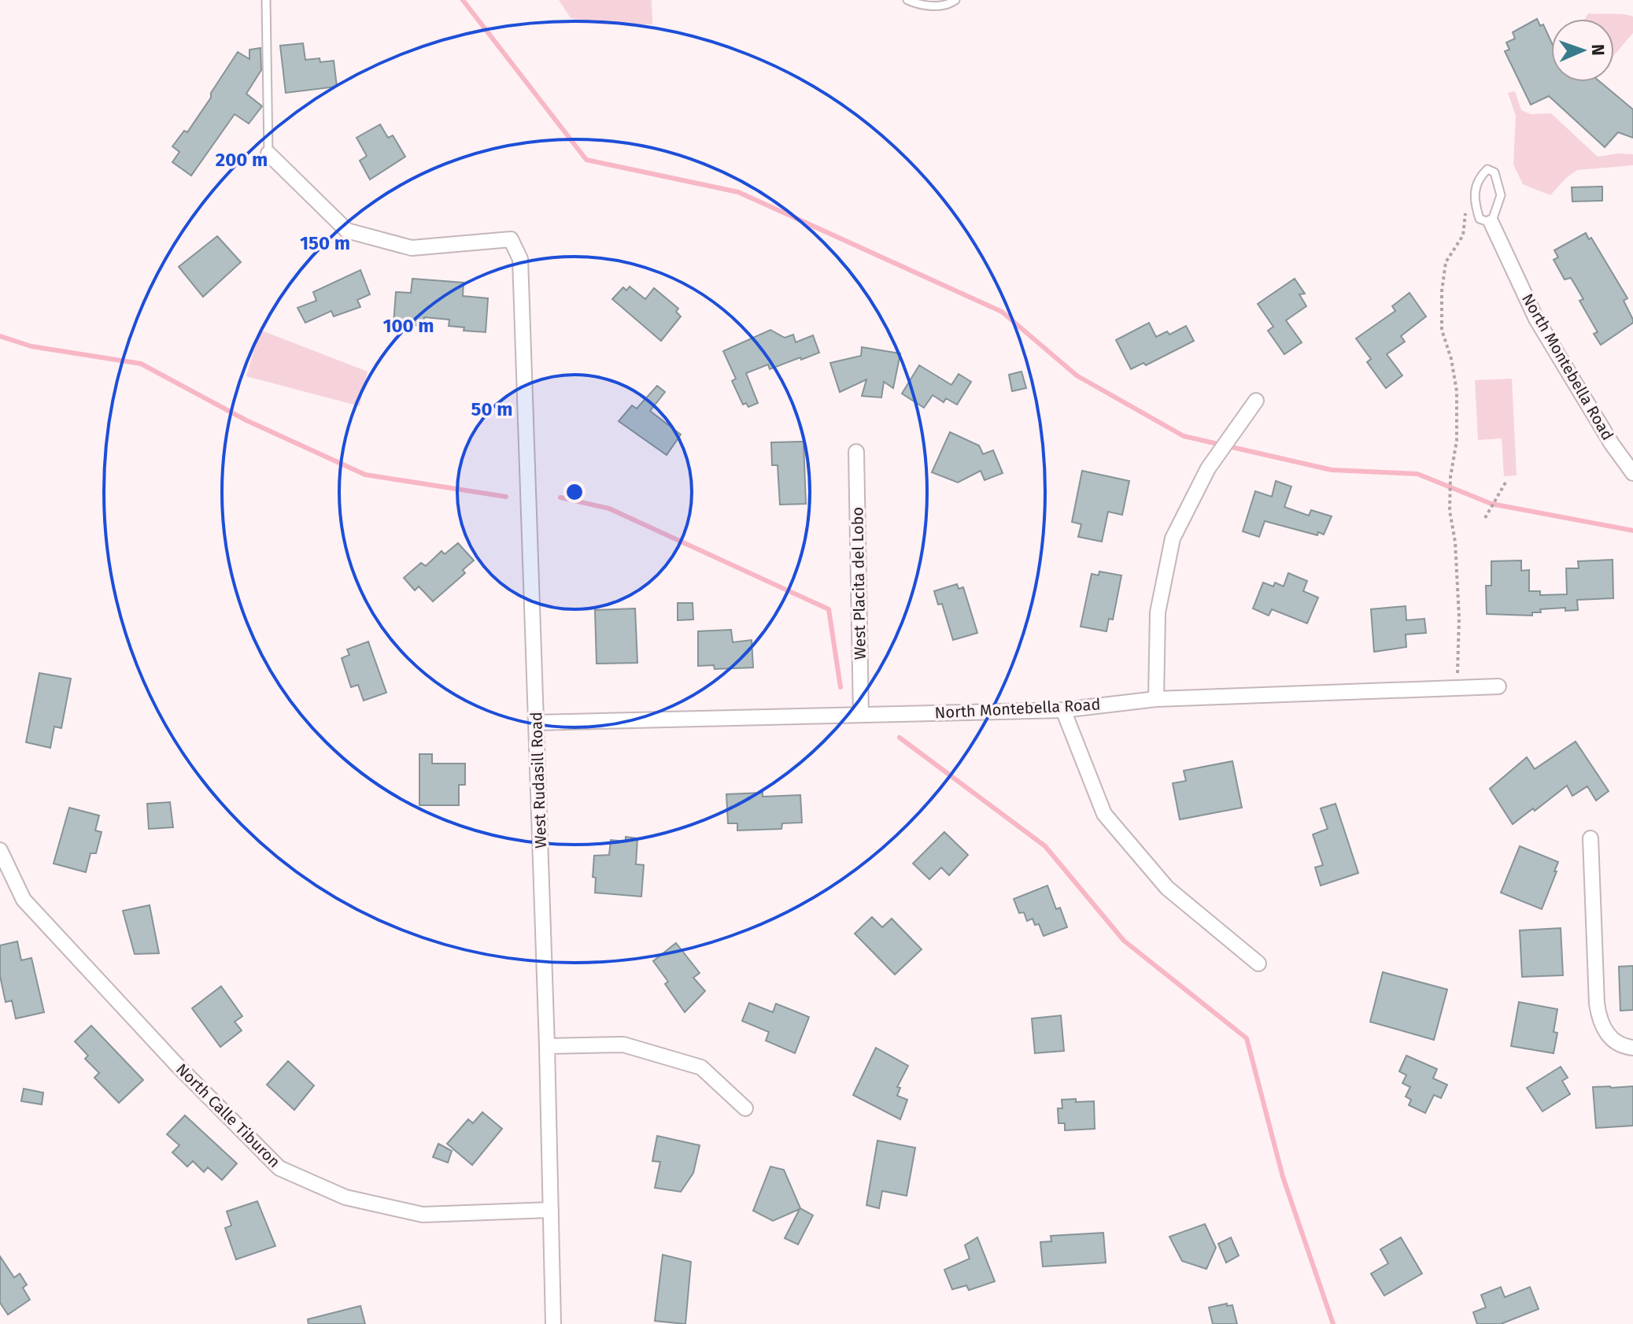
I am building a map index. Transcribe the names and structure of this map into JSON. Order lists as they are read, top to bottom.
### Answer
{
  "streets": {
    "street": [
      "North Montebella Road",
      "West Placita del Lobo",
      "West Rudasill Road",
      "North Calle Tiburon"
    ]
  },
  "crossings": [
    ["North Montebella Road", "West Placita del Lobo"],
    ["North Montebella Road", "West Rudasill Road"],
    ["West Rudasill Road", "North Calle Tiburon"]
  ],
  "north": "right",
  "rings": [
    "200 m",
    "150 m",
    "100 m",
    "50 m"
  ]
}
